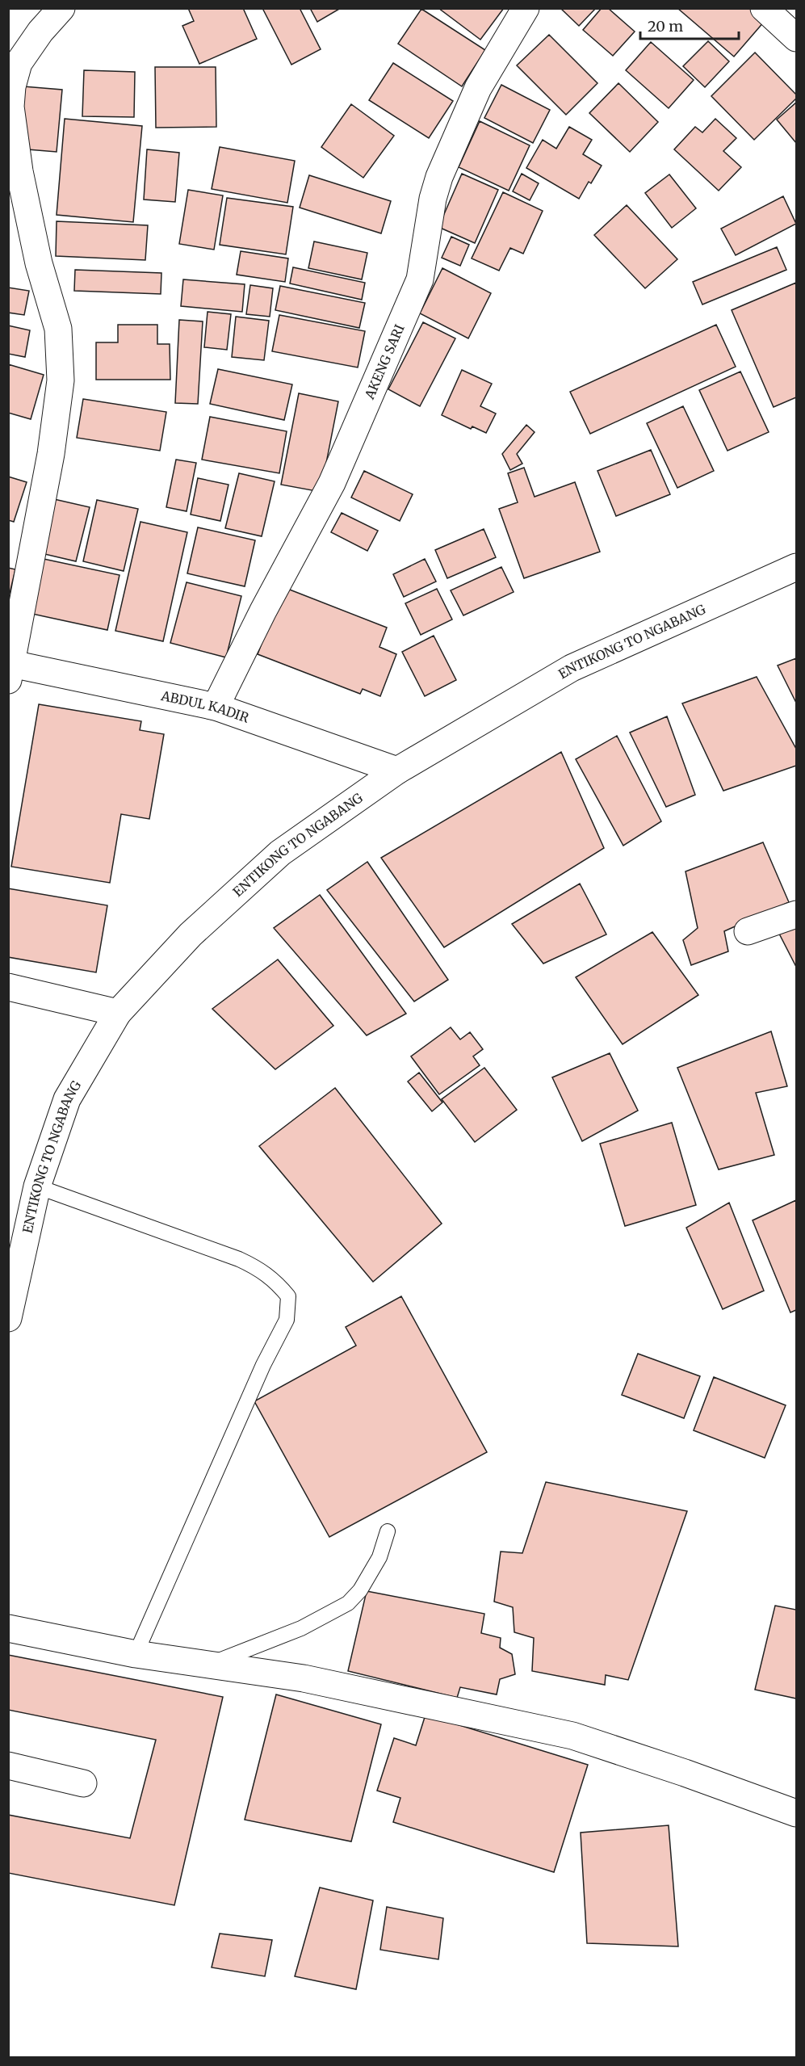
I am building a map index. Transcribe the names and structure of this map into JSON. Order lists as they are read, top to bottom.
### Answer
{
  "streets": {
    "main road": ["AKENG SARI", "ENTIKONG TO NGABANG", "ABDUL KADIR"]
  },
  "crossings": [
    ["AKENG SARI", "ABDUL KADIR"],
    ["ENTIKONG TO NGABANG", "ABDUL KADIR"]
  ],
  "scale_bar": "20 m"
}
